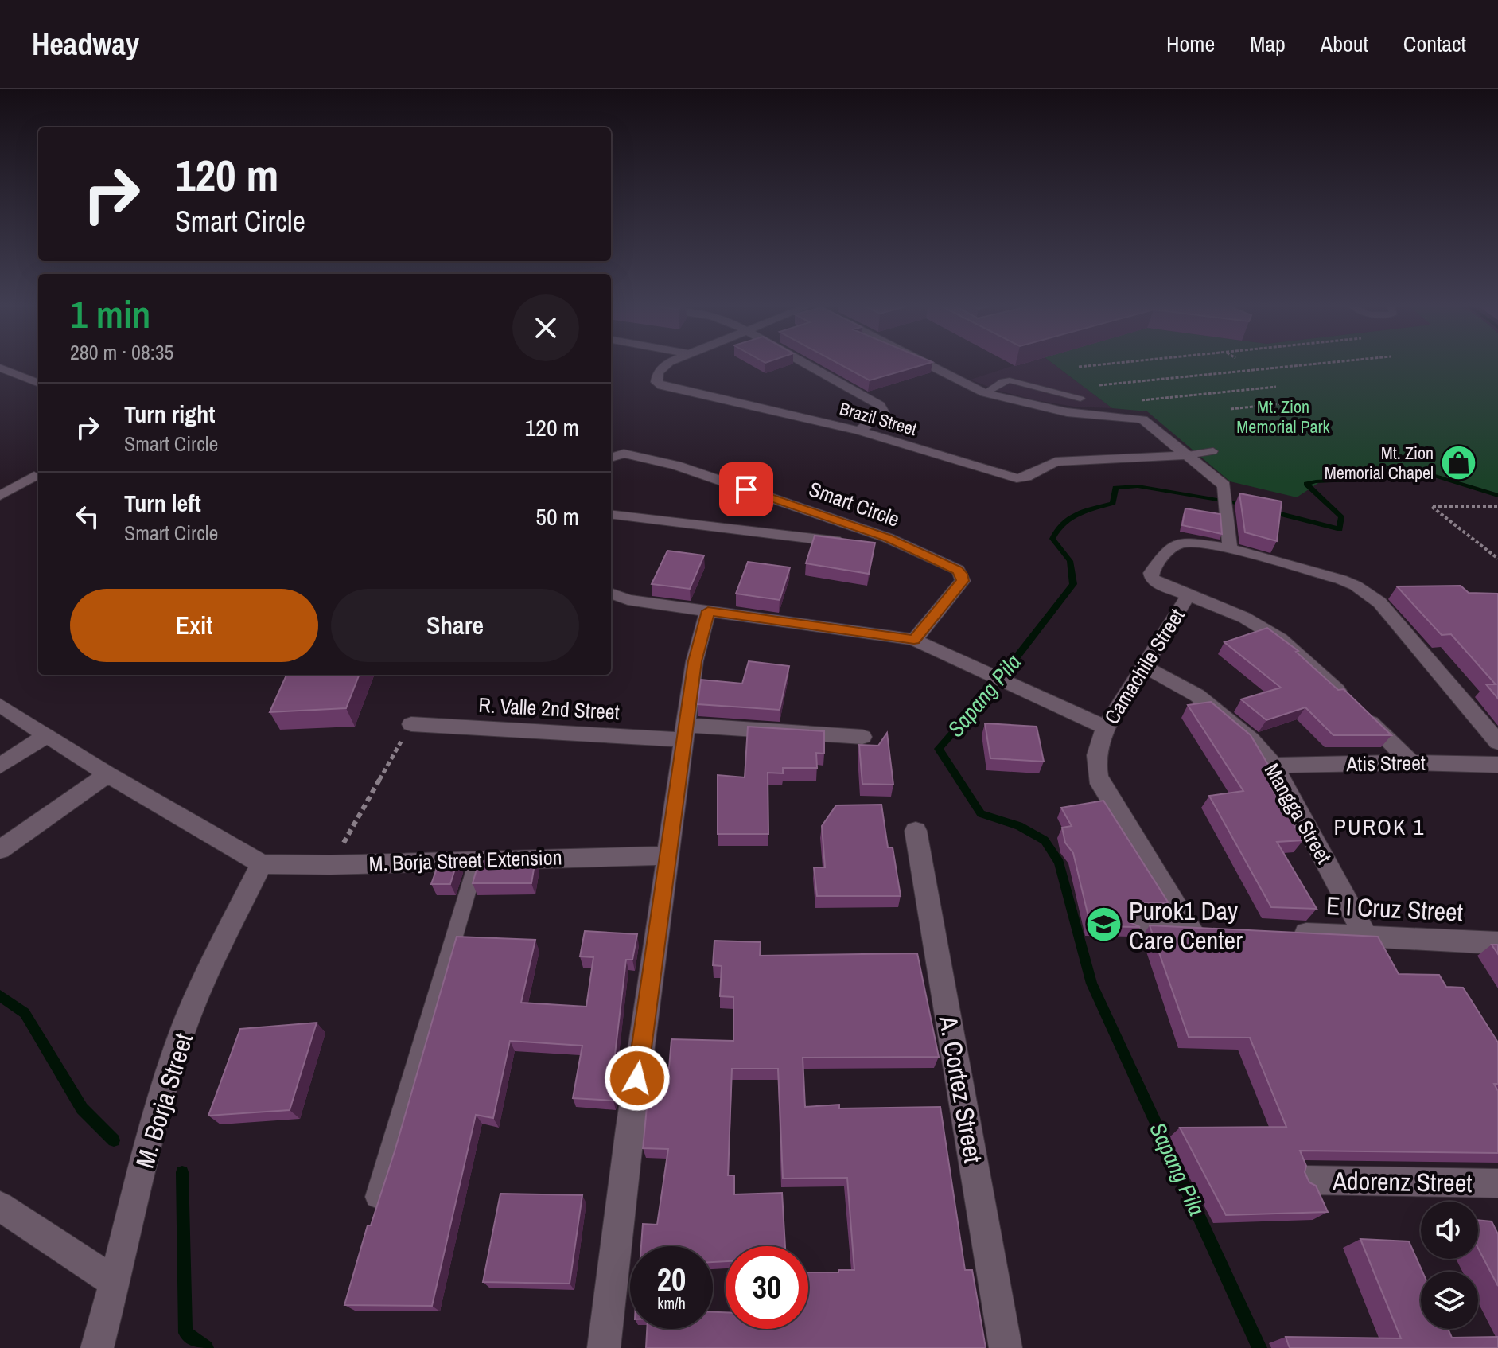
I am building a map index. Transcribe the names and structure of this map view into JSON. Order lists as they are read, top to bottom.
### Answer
{
  "streets": {
    "street": [
      "Brazil Street",
      "Smart Circle",
      "Camachile Street",
      "R. Valle 2nd Street",
      "Atis Street",
      "Mangga Street",
      "M. Borja Street Extension",
      "E I Cruz Street",
      "A. Cortez Street",
      "M. Borja Street",
      "Adorenz Street"
    ]
  },
  "crossings": [
    ["Camachile Street", "Mangga Street"],
    ["Atis Street", "Mangga Street"],
    ["Mangga Street", "E I Cruz Street"],
    ["M. Borja Street Extension", "M. Borja Street"]
  ],
  "districts": ["PUROK 1"],
  "water": ["Sapang Pila"],
  "parks": ["Mt. Zion Memorial Park"],
  "places": {
    "shop": ["Mt. Zion Memorial Chapel"],
    "school or university": ["Purok1 Day Care Center"]
  },
  "page": {
    "header": "Headway",
    "nav": [
      "Home",
      "Map",
      "About",
      "Contact"
    ],
    "turn": ["120 m", "Smart Circle"],
    "heading": ["1 min", "280 m · 08:35"],
    "list": [
      {
        "name": "Turn right",
        "note": "Smart Circle",
        "value": "120 m"
      },
      {
        "name": "Turn left",
        "note": "Smart Circle",
        "value": "50 m"
      }
    ],
    "buttons": ["Exit", "Share"],
    "speed": "20 km/h",
    "limit": "30"
  }
}
